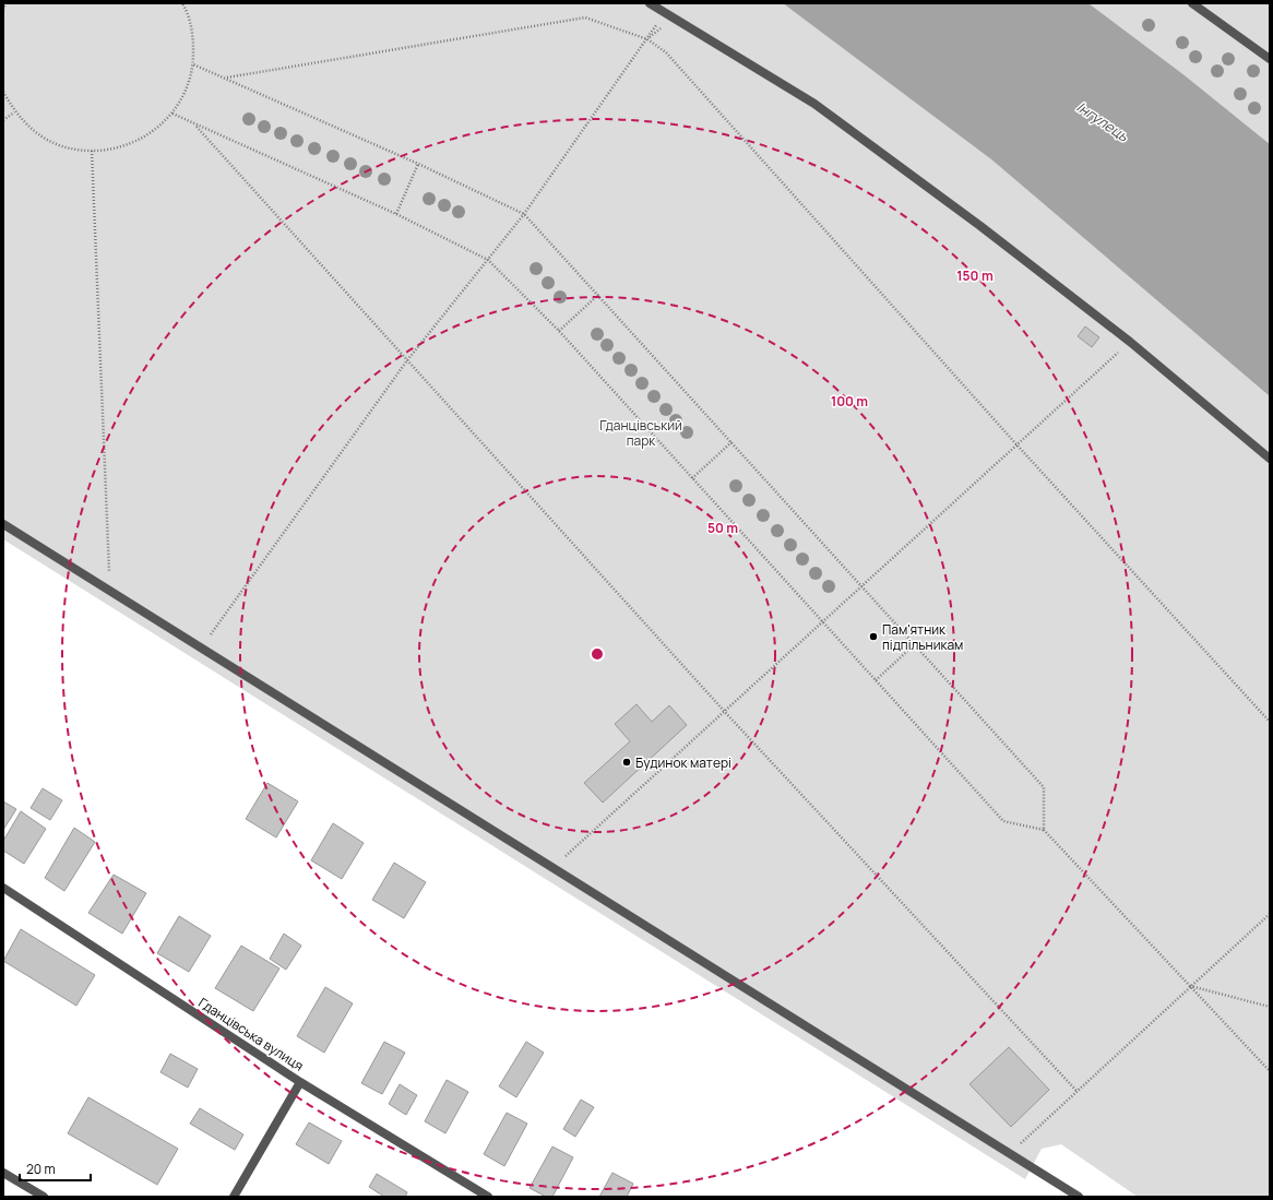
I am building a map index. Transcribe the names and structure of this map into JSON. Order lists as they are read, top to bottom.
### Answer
{
  "streets": {
    "street": ["Гданцівська вулиця"]
  },
  "water": ["Інгулець"],
  "parks": ["Гданцівський парк"],
  "places": ["Пам'ятник підпільникам", "Будинок матері"],
  "scale_bar": "20 m",
  "rings": ["150 m", "100 m", "50 m"]
}
